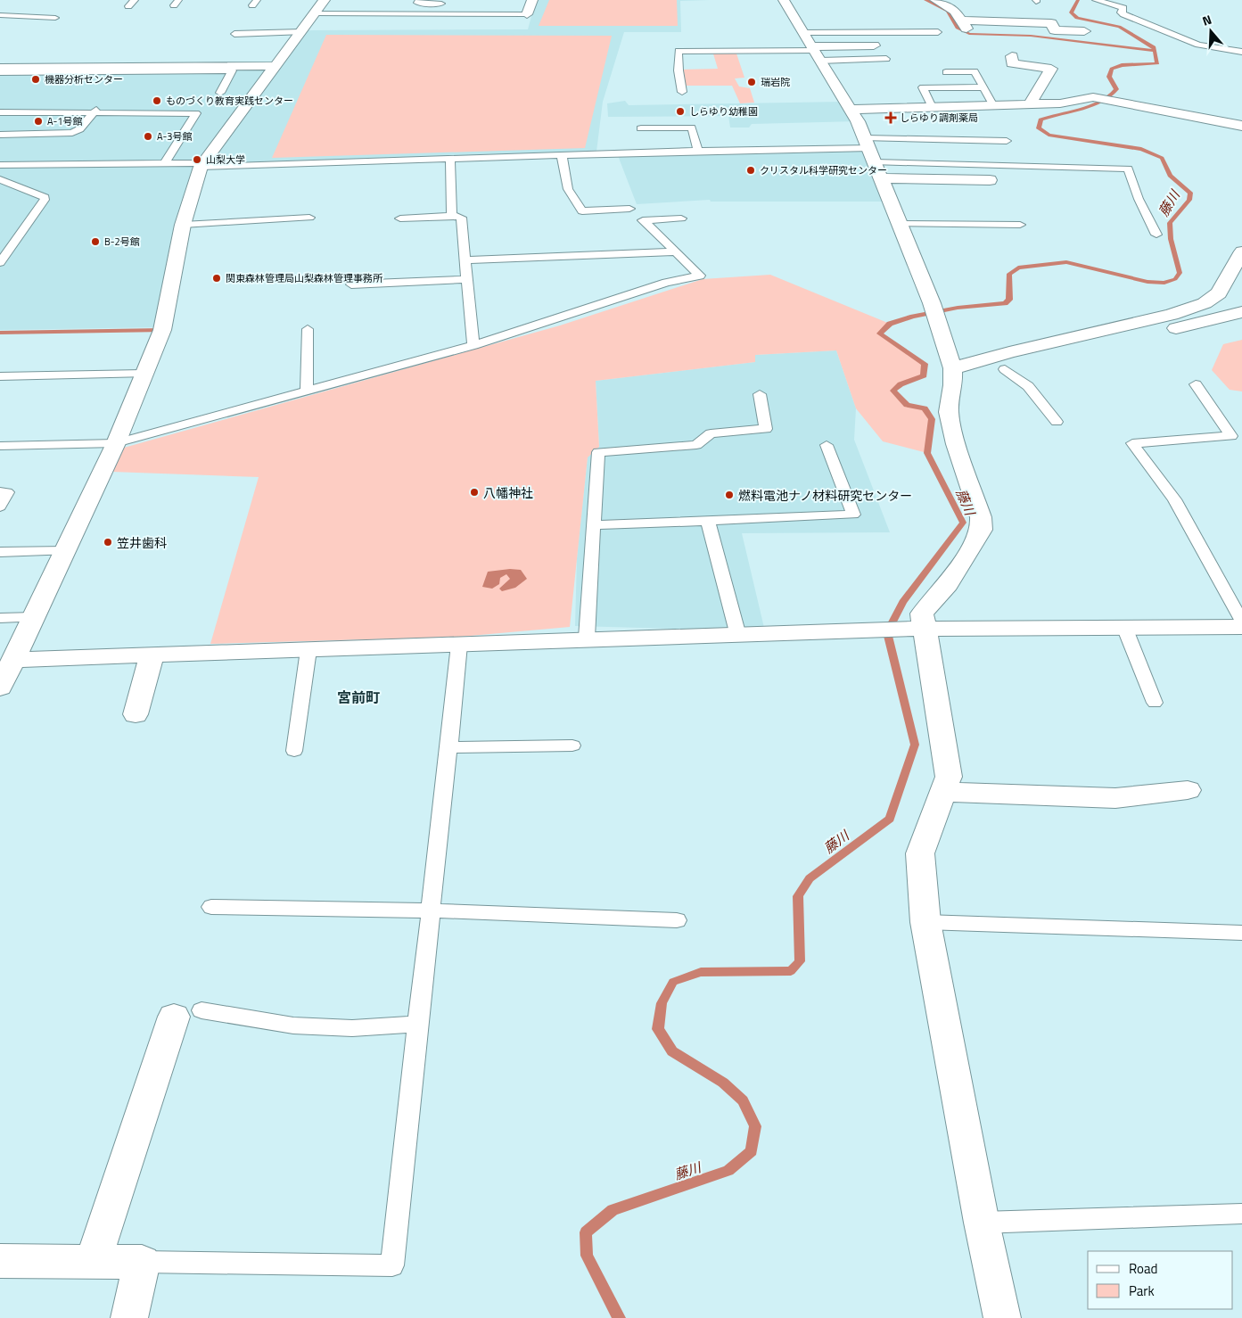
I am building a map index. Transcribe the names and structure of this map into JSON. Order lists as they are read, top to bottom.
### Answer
{
  "districts": ["宮前町"],
  "water": ["藤川"],
  "places": {
    "other": [
      "機器分析センター",
      "瑞岩院",
      "ものづくり教育実践センター",
      "しらゆり幼稚園",
      "A-1号館",
      "A-3号館",
      "山梨大学",
      "クリスタル科学研究センター",
      "B-2号館",
      "関東森林管理局山梨森林管理事務所",
      "八幡神社",
      "燃料電池ナノ材料研究センター",
      "笠井歯科"
    ],
    "health": ["しらゆり調剤薬局"]
  },
  "legend": ["Road", "Park"],
  "north": "top"
}
